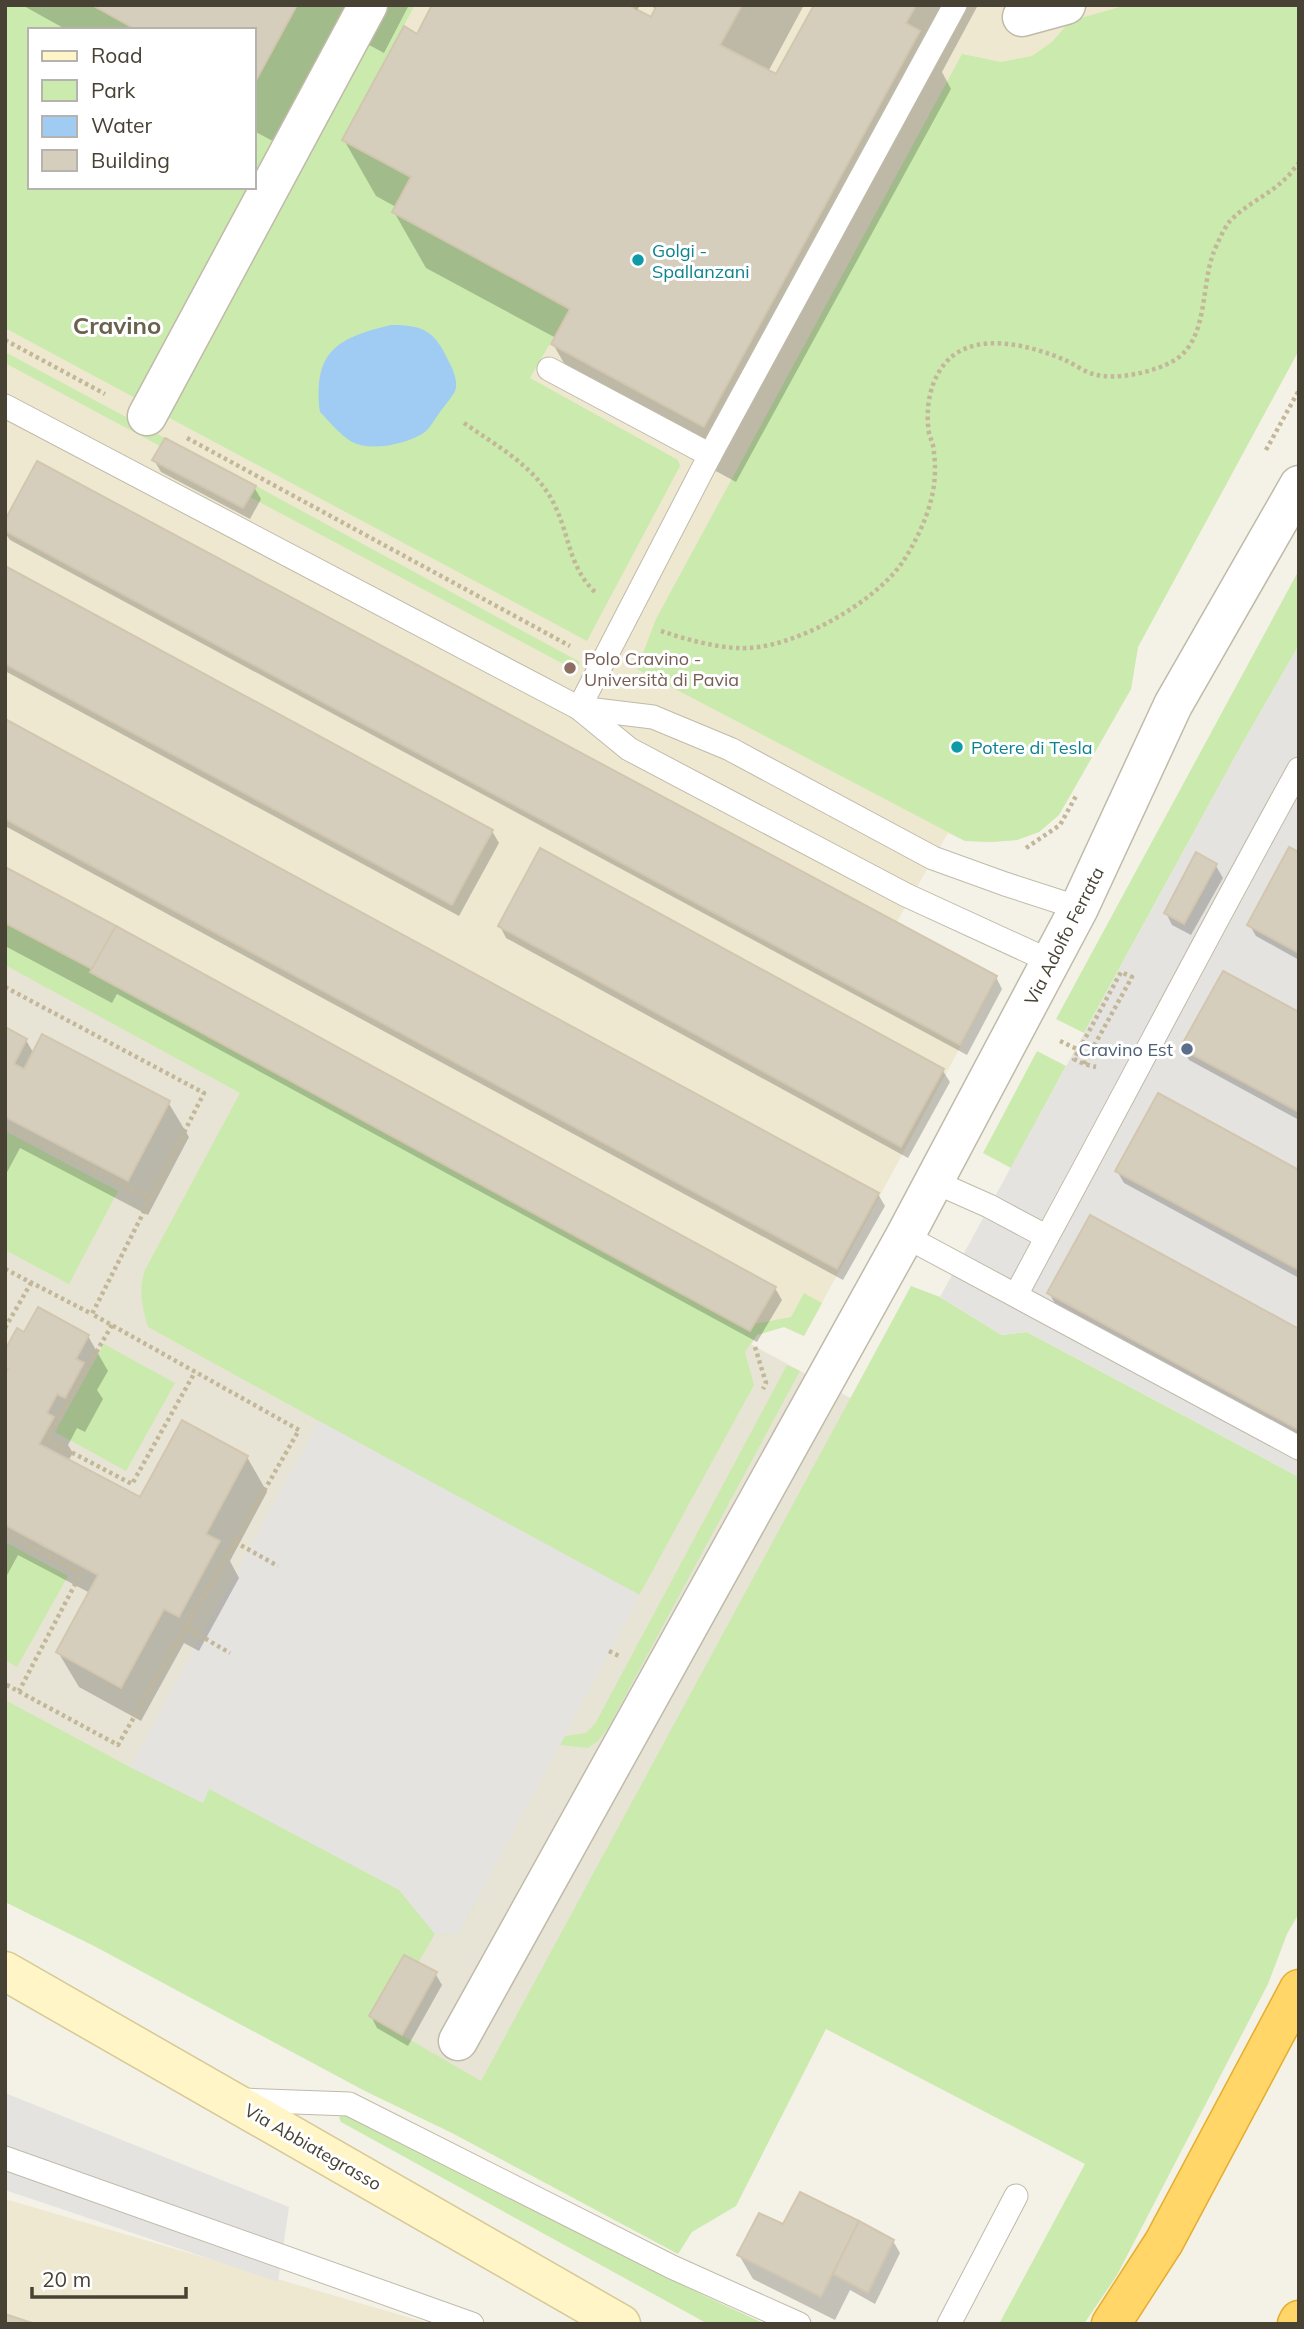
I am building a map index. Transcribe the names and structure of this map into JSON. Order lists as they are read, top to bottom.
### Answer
{
  "streets": {
    "main road": ["Via Abbiategrasso"],
    "street": ["Via Adolfo Ferrata"]
  },
  "districts": ["Cravino"],
  "places": [
    "Golgi - Spallanzani",
    "Polo Cravino - Università di Pavia",
    "Potere di Tesla",
    "Cravino Est"
  ],
  "legend": [
    "Road",
    "Park",
    "Water",
    "Building"
  ],
  "scale_bar": "20 m"
}
